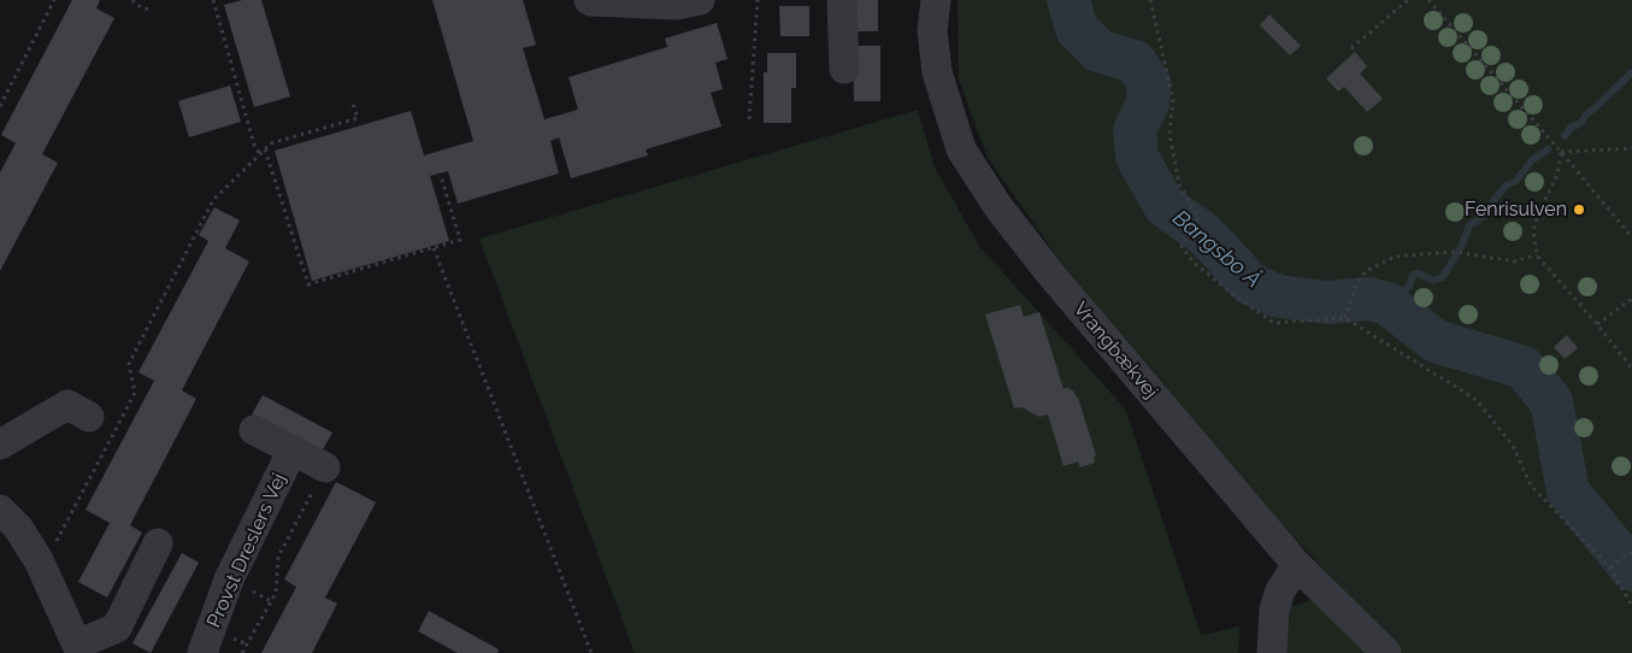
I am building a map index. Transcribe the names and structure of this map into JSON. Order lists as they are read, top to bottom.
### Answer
{
  "streets": {
    "street": ["Vrangbækvej", "Provst Dreslers Vej"]
  },
  "water": ["Bangsbo Å"],
  "places": ["Fenrisulven"]
}
